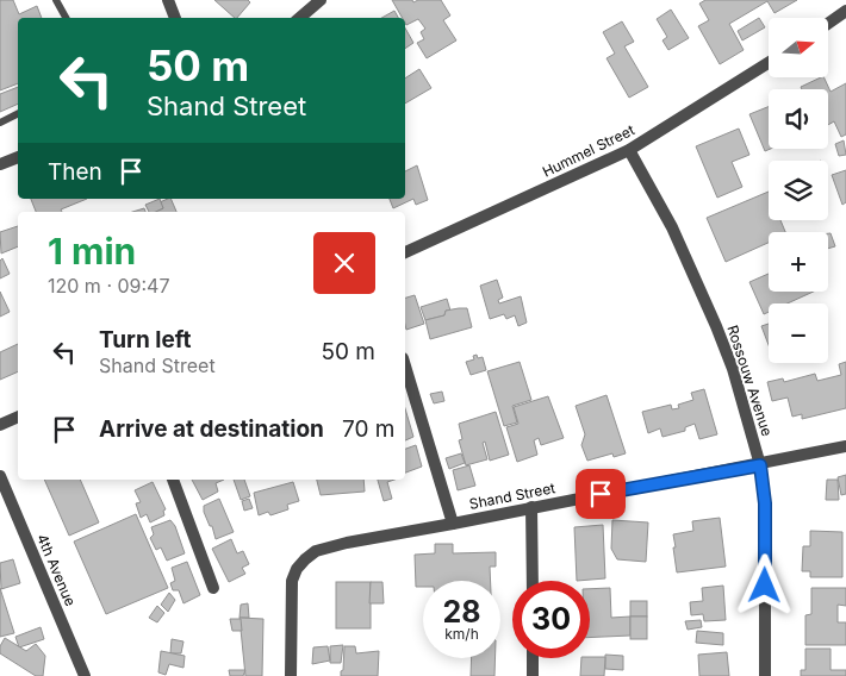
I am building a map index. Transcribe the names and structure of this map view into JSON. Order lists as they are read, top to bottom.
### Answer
{
  "streets": {
    "street": [
      "Hummel Street",
      "Rossouw Avenue",
      "Shand Street",
      "4th Avenue"
    ]
  },
  "crossings": [
    ["Hummel Street", "Rossouw Avenue"],
    ["Rossouw Avenue", "Shand Street"]
  ],
  "north": "right",
  "page": {
    "map_buttons": ["+", "−"],
    "turn": ["50 m", "Shand Street"],
    "then": "Then",
    "heading": ["1 min", "120 m · 09:47"],
    "list": [
      {
        "name": "Turn left",
        "note": "Shand Street",
        "value": "50 m"
      },
      {
        "name": "Arrive at destination",
        "value": "70 m"
      }
    ],
    "speed": "28 km/h",
    "limit": "30"
  }
}
